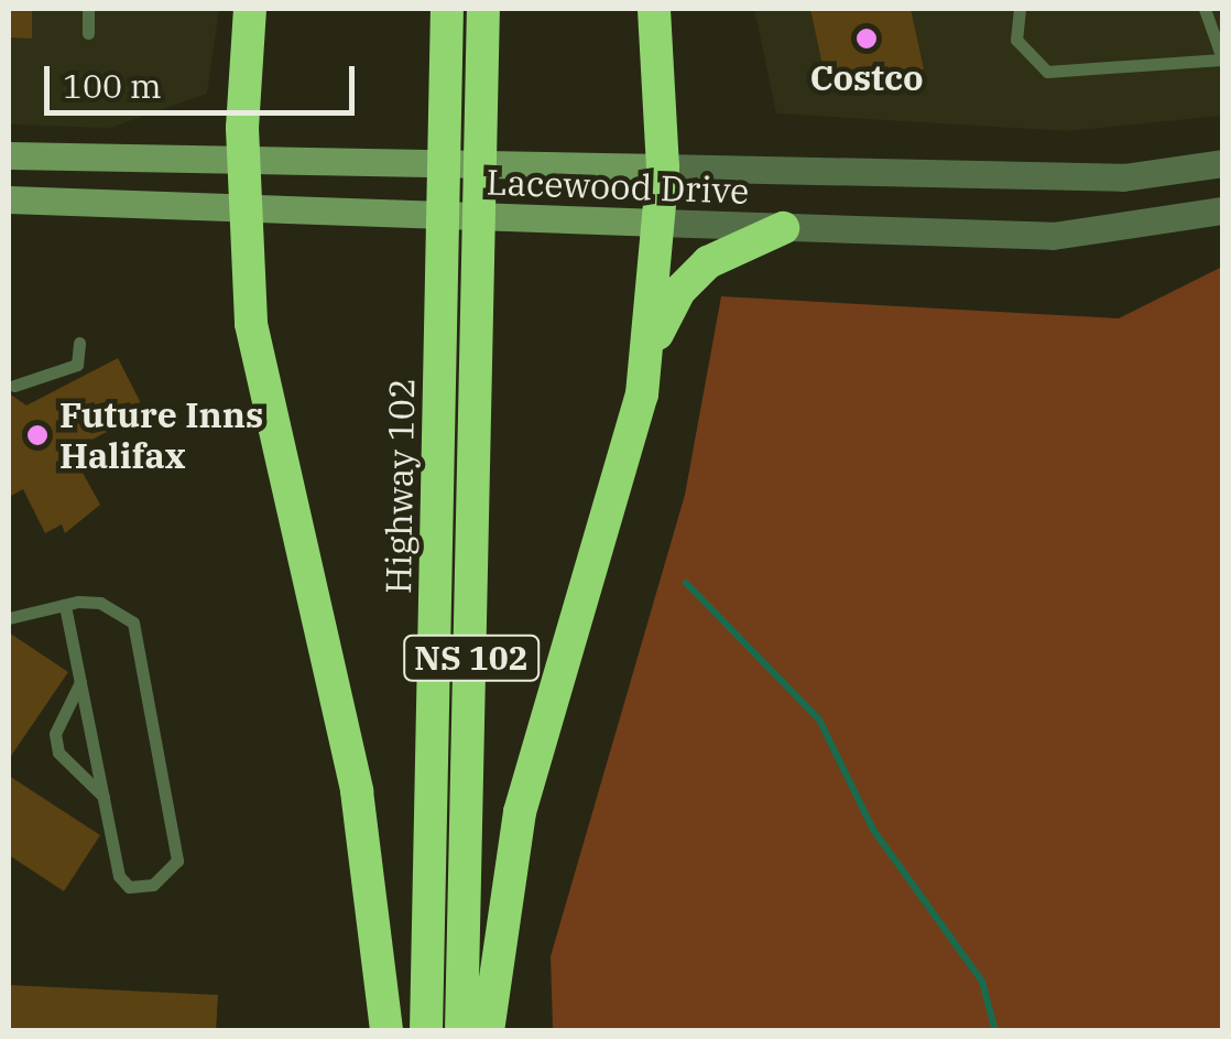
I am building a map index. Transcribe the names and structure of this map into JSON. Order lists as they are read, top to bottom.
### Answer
{
  "streets": {
    "highway": ["Highway 102", "NS 102"],
    "main road": ["Lacewood Drive"]
  },
  "places": ["Costco", "Future Inns Halifax"],
  "scale_bar": "100 m"
}
